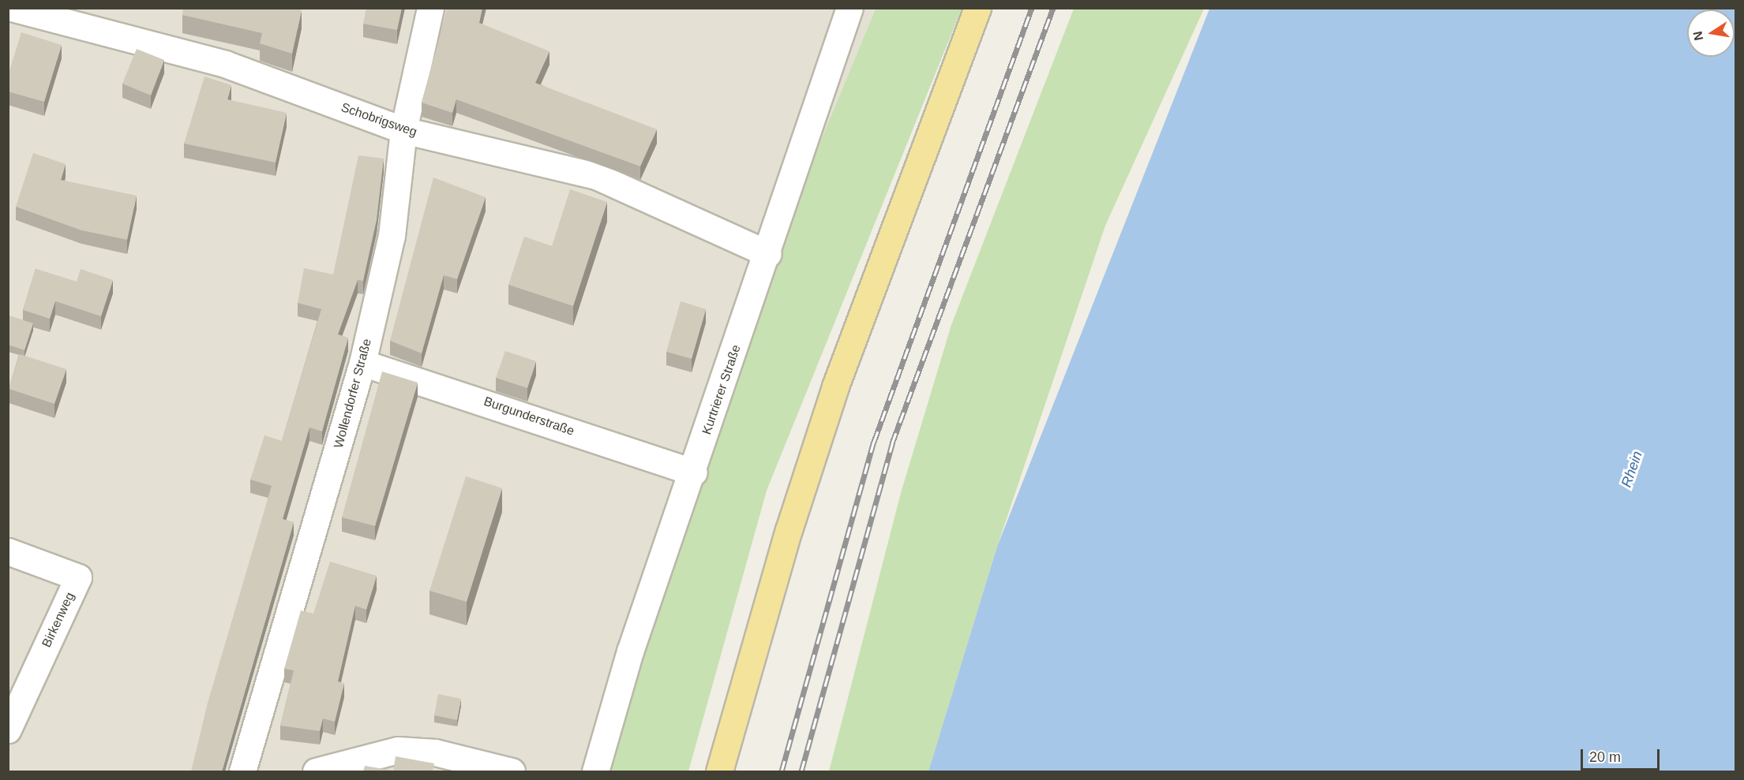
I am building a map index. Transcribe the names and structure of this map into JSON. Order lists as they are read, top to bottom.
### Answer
{
  "streets": {
    "street": [
      "Schobrigsweg",
      "Kurtrierer Straße",
      "Wollendorfer Straße",
      "Burgunderstraße",
      "Birkenweg"
    ]
  },
  "crossings": [
    ["Schobrigsweg", "Kurtrierer Straße"],
    ["Schobrigsweg", "Wollendorfer Straße"],
    ["Kurtrierer Straße", "Burgunderstraße"],
    ["Wollendorfer Straße", "Burgunderstraße"]
  ],
  "water": ["Rhein"],
  "scale_bar": "20 m",
  "north": "left"
}
